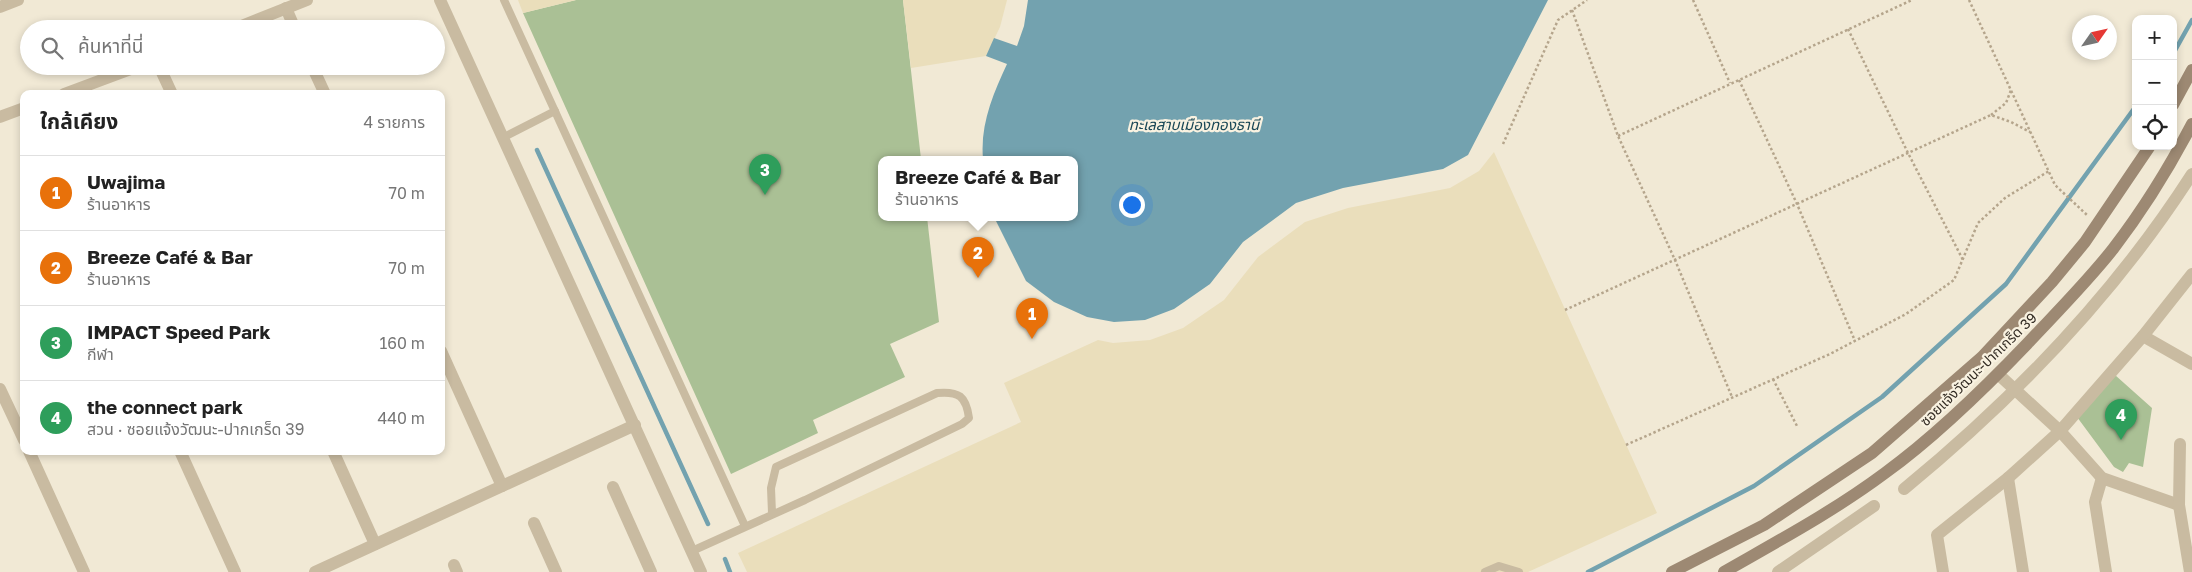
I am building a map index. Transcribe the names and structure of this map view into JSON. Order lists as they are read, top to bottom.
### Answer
{
  "streets": {
    "main road": ["ซอยแจ้งวัฒนะ-ปากเกร็ด 39"]
  },
  "water": ["ทะเลสาบเมืองทองธานี"],
  "north": "top right",
  "page": {
    "map_buttons": ["+", "−"],
    "search": "ค้นหาที่นี่",
    "heading": ["ใกล้เคียง", "4 รายการ"],
    "pins": [
      "3",
      "2",
      "1",
      "4"
    ],
    "list": [
      {
        "mark": "1",
        "name": "Uwajima",
        "note": "ร้านอาหาร",
        "value": "70 m"
      },
      {
        "mark": "2",
        "name": "Breeze Café & Bar",
        "note": "ร้านอาหาร",
        "value": "70 m"
      },
      {
        "mark": "3",
        "name": "IMPACT Speed Park",
        "note": "กีฬา",
        "value": "160 m"
      },
      {
        "mark": "4",
        "name": "the connect park",
        "note": "สวน · ซอยแจ้งวัฒนะ-ปากเกร็ด 39",
        "value": "440 m"
      }
    ],
    "popup": ["Breeze Café & Bar", "ร้านอาหาร"]
  }
}
